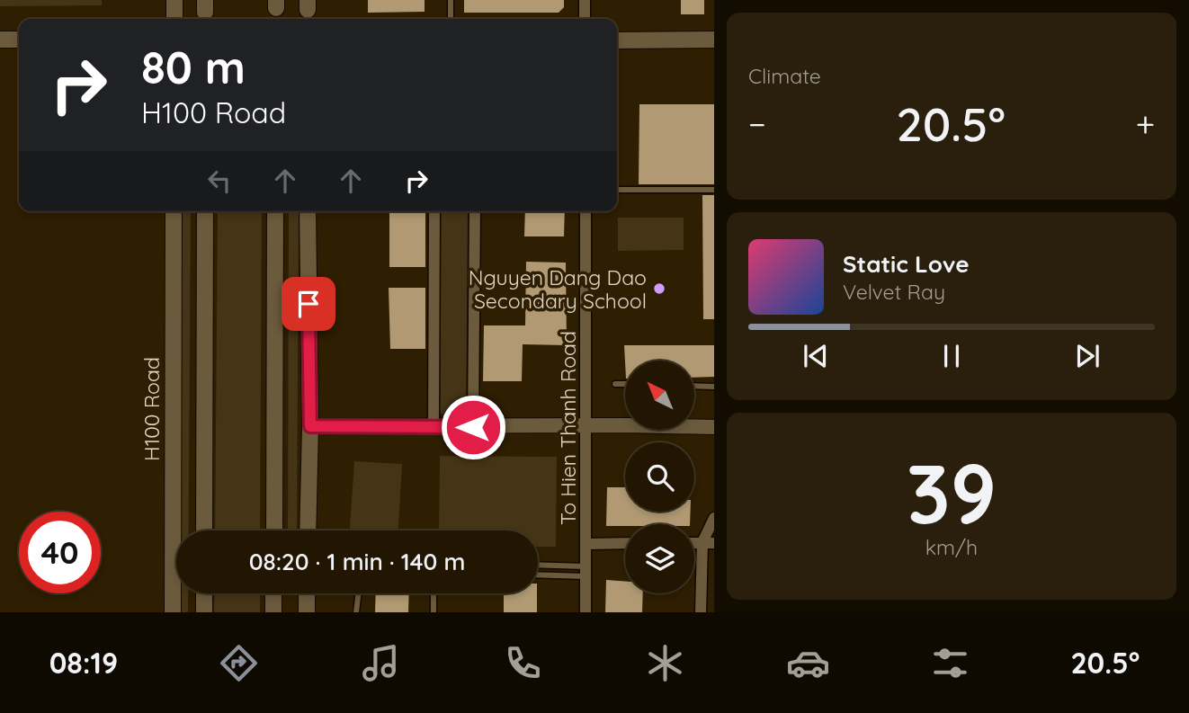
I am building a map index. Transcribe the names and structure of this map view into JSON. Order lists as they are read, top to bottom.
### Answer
{
  "streets": {
    "main road": ["H100 Road"],
    "street": ["To Hien Thanh Road"]
  },
  "places": ["Nguyen Dang Dao Secondary School"],
  "north": "top left",
  "page": {
    "tile": [
      "Climate",
      ["39", "km/h"]
    ],
    "turn": ["80 m", "H100 Road"],
    "heat": ["−", "20.5°", "+"],
    "song": ["Static Love", "Velvet Ray"],
    "limit": "40",
    "trip": "08:20 · 1 min · 140 m",
    "tabs": ["08:19", "20.5°"]
  }
}
